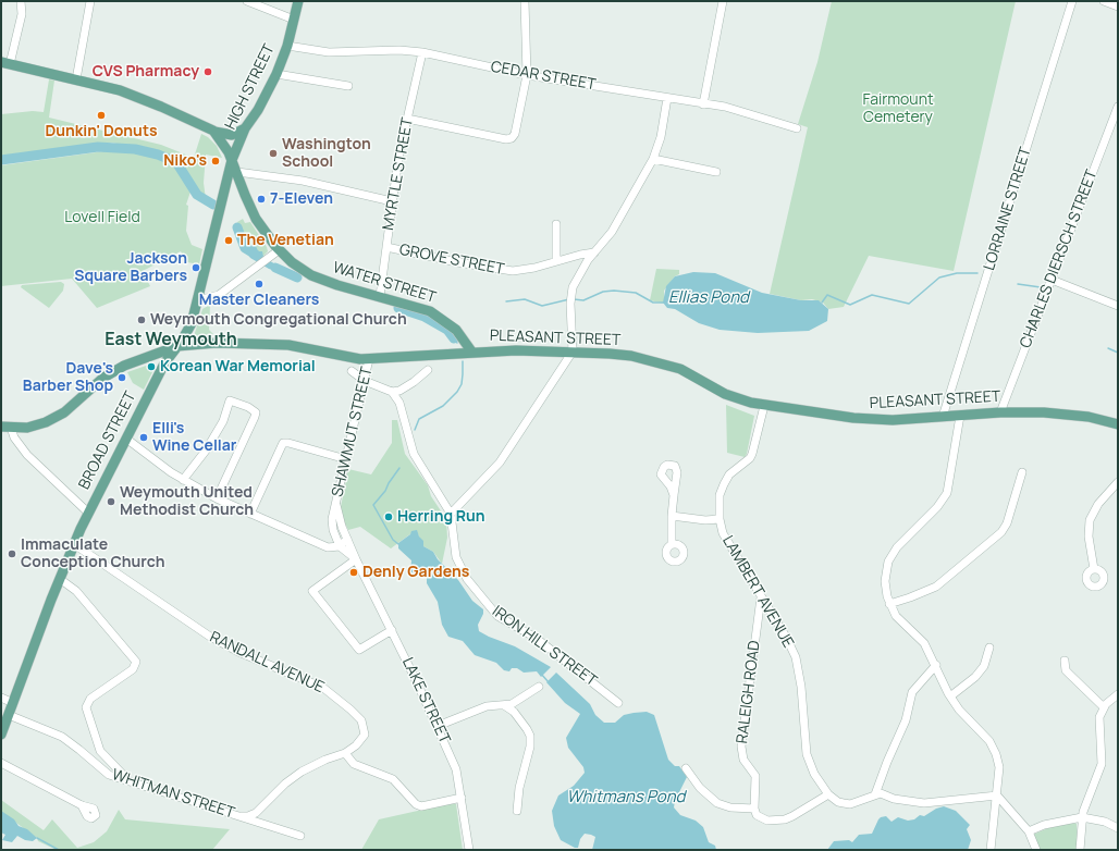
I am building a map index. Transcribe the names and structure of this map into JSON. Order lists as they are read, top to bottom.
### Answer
{
  "streets": {
    "main road": [
      "HIGH STREET",
      "WATER STREET",
      "PLEASANT STREET",
      "BROAD STREET"
    ],
    "street": [
      "CEDAR STREET",
      "MYRTLE STREET",
      "LORRAINE STREET",
      "CHARLES DIERSCH STREET",
      "GROVE STREET",
      "SHAWMUT STREET",
      "LAMBERT AVENUE",
      "IRON HILL STREET",
      "RANDALL AVENUE",
      "RALEIGH ROAD",
      "LAKE STREET",
      "WHITMAN STREET"
    ]
  },
  "crossings": [
    ["CEDAR STREET", "HIGH STREET"],
    ["CEDAR STREET", "MYRTLE STREET"],
    ["HIGH STREET", "WATER STREET"],
    ["HIGH STREET", "BROAD STREET"],
    ["MYRTLE STREET", "GROVE STREET"],
    ["MYRTLE STREET", "WATER STREET"],
    ["LORRAINE STREET", "PLEASANT STREET"],
    ["CHARLES DIERSCH STREET", "PLEASANT STREET"],
    ["WATER STREET", "PLEASANT STREET"],
    ["WATER STREET", "BROAD STREET"],
    ["PLEASANT STREET", "SHAWMUT STREET"],
    ["PLEASANT STREET", "BROAD STREET"],
    ["PLEASANT STREET", "LAMBERT AVENUE"],
    ["SHAWMUT STREET", "LAKE STREET"],
    ["BROAD STREET", "RANDALL AVENUE"],
    ["BROAD STREET", "WHITMAN STREET"],
    ["LAMBERT AVENUE", "RALEIGH ROAD"],
    ["RANDALL AVENUE", "WHITMAN STREET"]
  ],
  "districts": ["East Weymouth"],
  "water": ["Ellias Pond", "Whitmans Pond"],
  "parks": ["Fairmount Cemetery", "Lovell Field"],
  "places": [
    "CVS Pharmacy",
    "Dunkin' Donuts",
    "Washington School",
    "Niko's",
    "7-Eleven",
    "The Venetian",
    "Jackson Square Barbers",
    "Master Cleaners",
    "Weymouth Congregational Church",
    "Korean War Memorial",
    "Dave's Barber Shop",
    "Elli's Wine Cellar",
    "Weymouth United Methodist Church",
    "Herring Run",
    "Immaculate Conception Church",
    "Denly Gardens"
  ]
}
